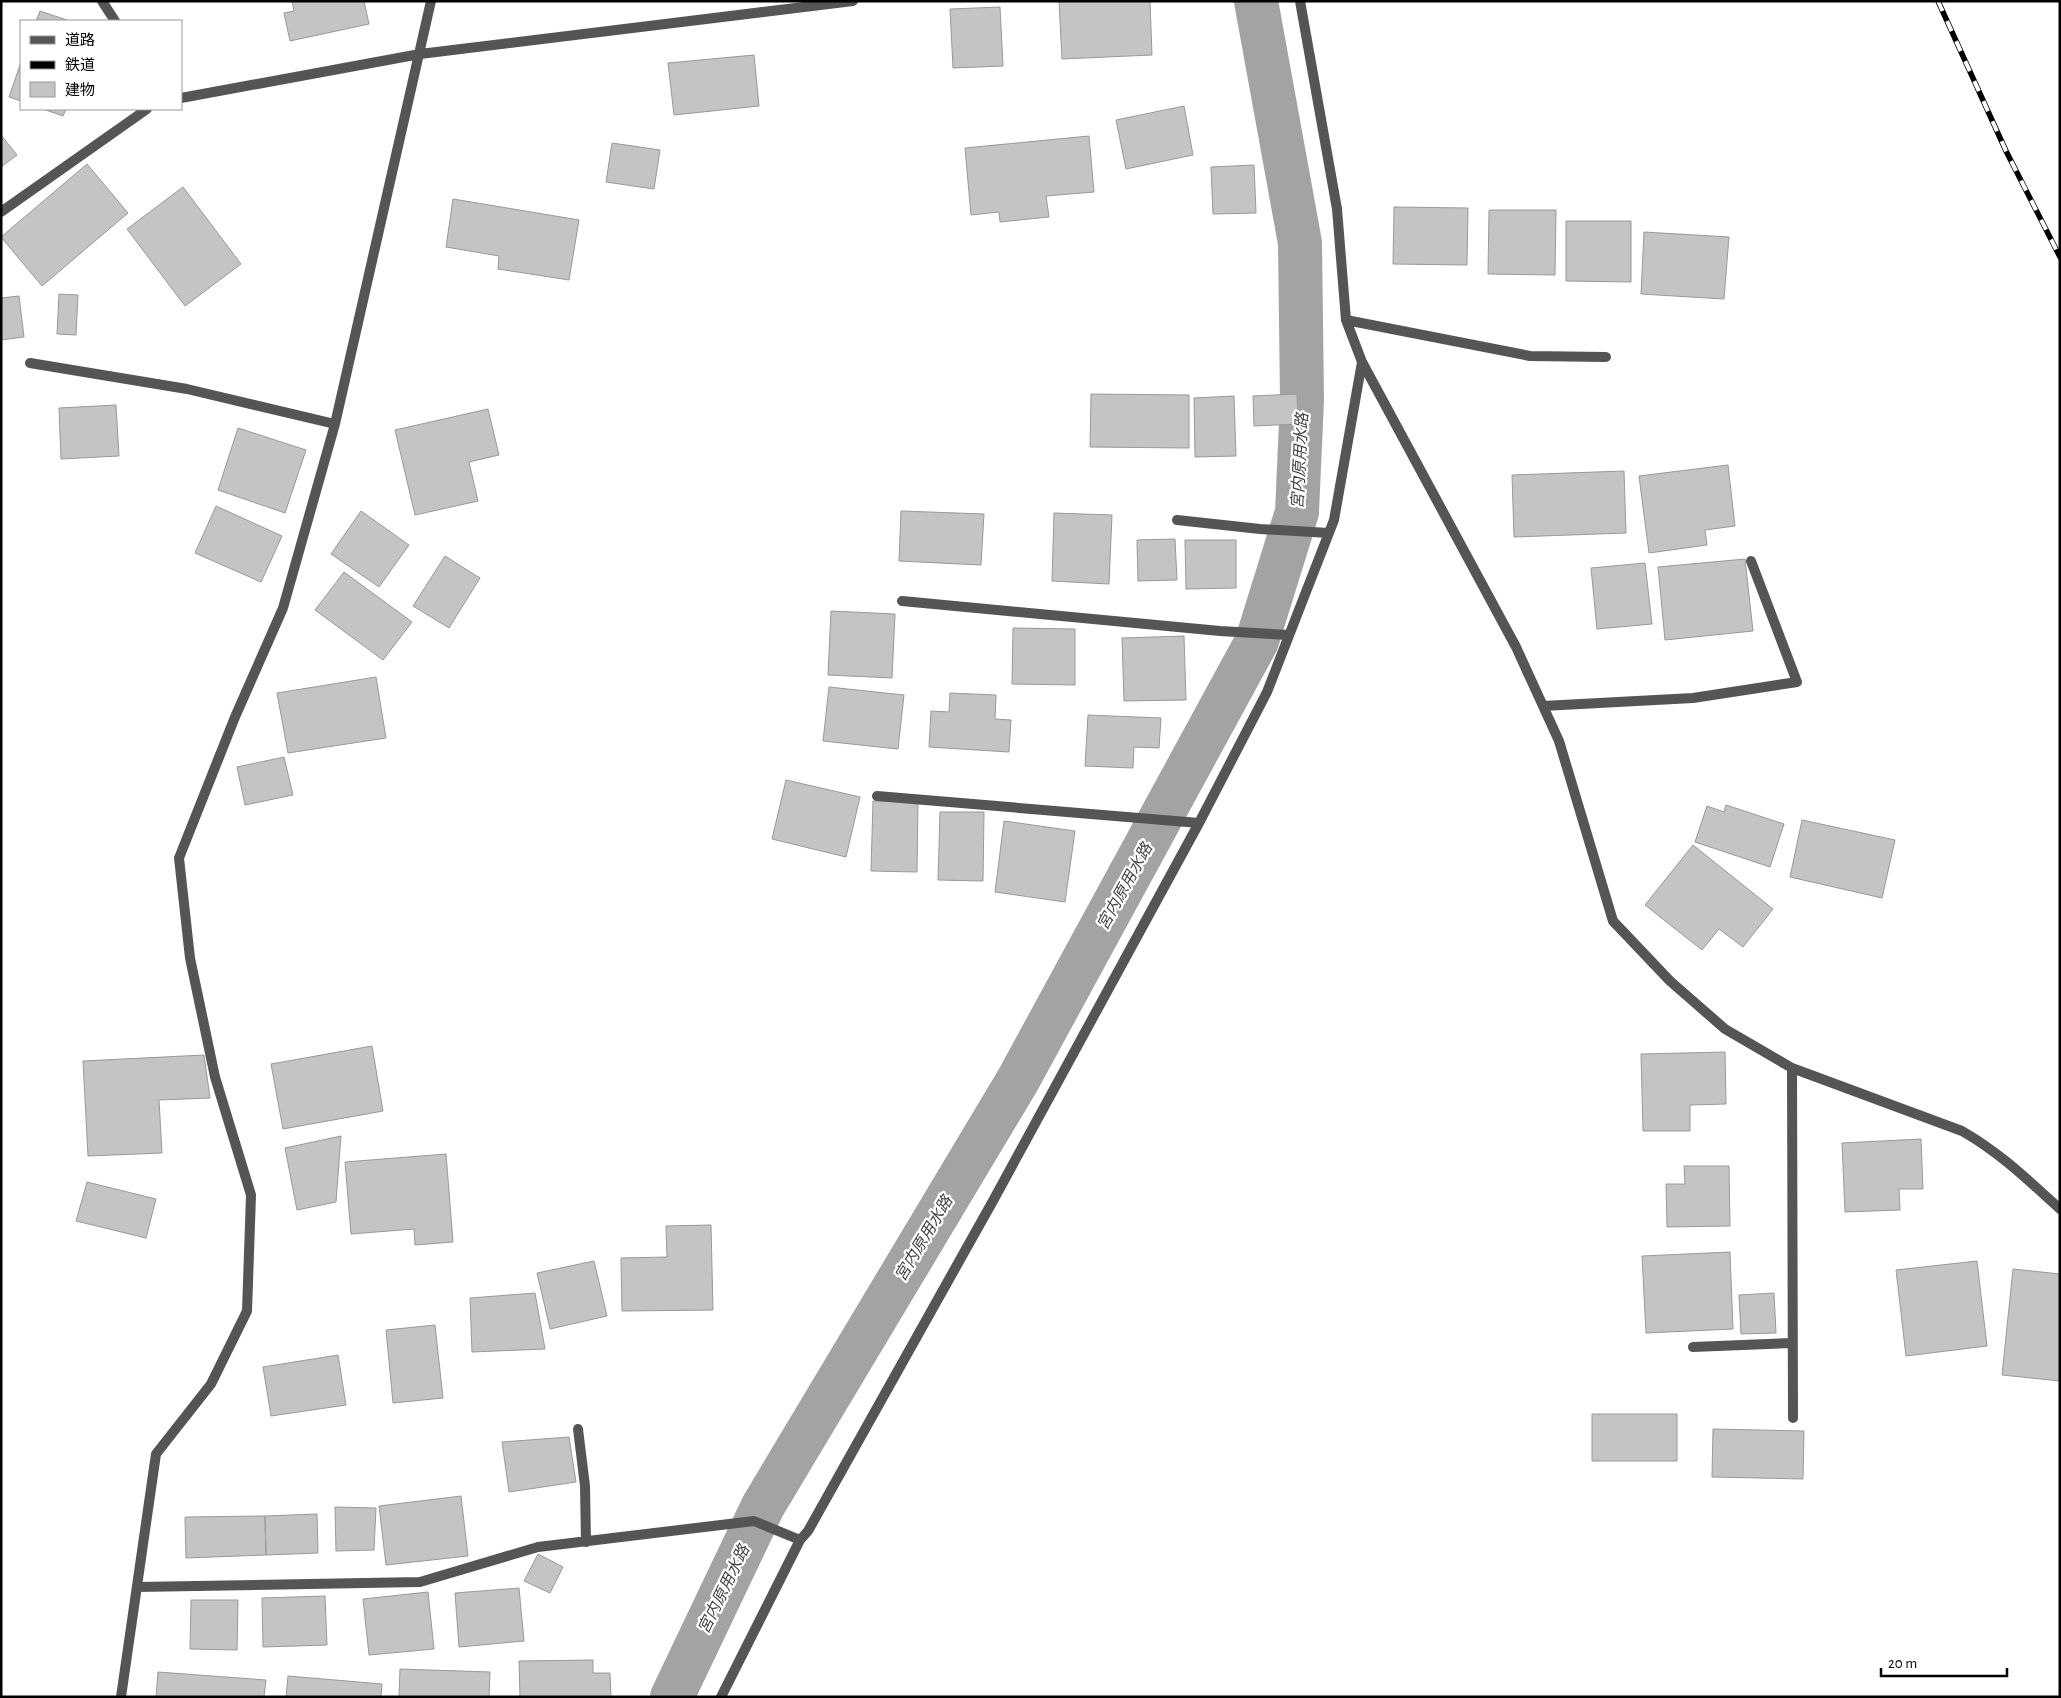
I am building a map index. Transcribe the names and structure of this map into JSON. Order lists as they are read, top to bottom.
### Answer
{
  "water": ["宮内原用水路"],
  "legend": ["道路", "鉄道", "建物"],
  "scale_bar": "20 m"
}
